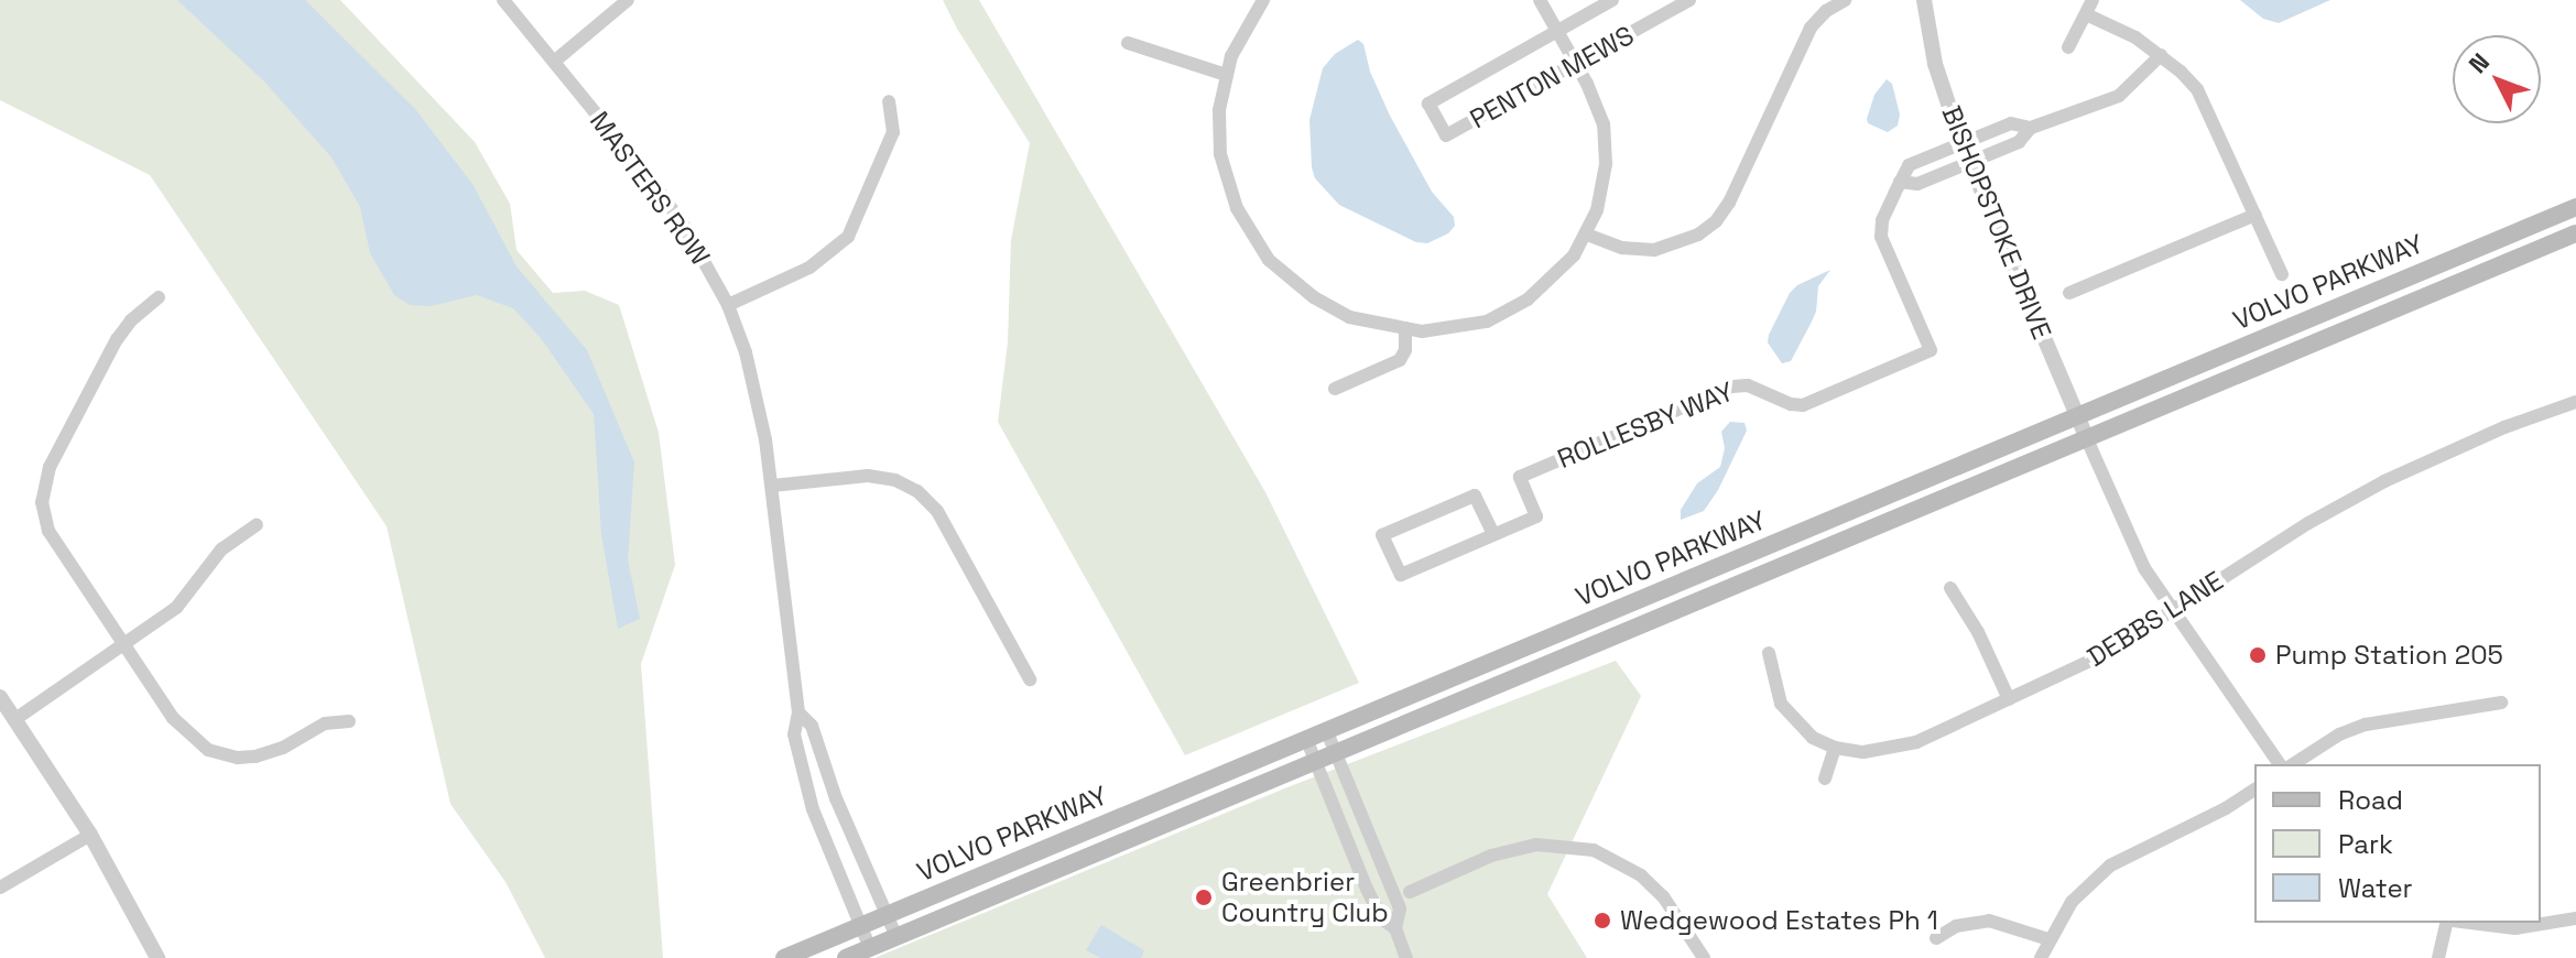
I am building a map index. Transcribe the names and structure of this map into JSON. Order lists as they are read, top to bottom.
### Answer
{
  "streets": {
    "main road": ["VOLVO PARKWAY"],
    "street": [
      "PENTON MEWS",
      "MASTERS ROW",
      "BISHOPSTOKE DRIVE",
      "ROLLESBY WAY",
      "DEBBS LANE"
    ]
  },
  "crossings": [
    ["MASTERS ROW", "VOLVO PARKWAY"],
    ["BISHOPSTOKE DRIVE", "VOLVO PARKWAY"],
    ["BISHOPSTOKE DRIVE", "ROLLESBY WAY"]
  ],
  "places": ["Pump Station 205", "Greenbrier Country Club", "Wedgewood Estates Ph 1"],
  "legend": ["Road", "Park", "Water"],
  "north": "top left"
}
